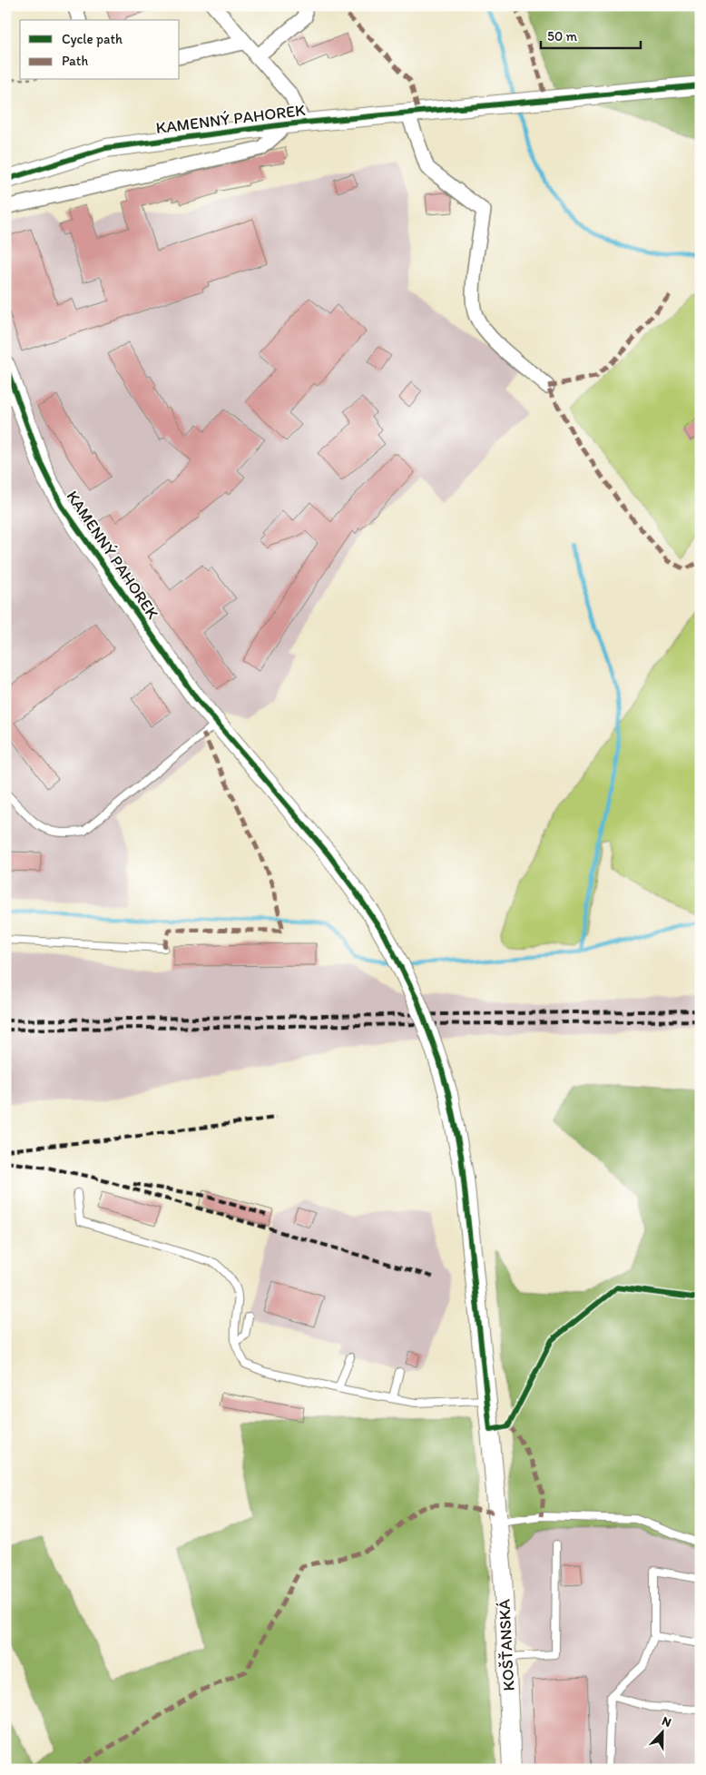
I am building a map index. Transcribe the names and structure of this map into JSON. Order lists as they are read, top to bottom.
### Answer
{
  "streets": {
    "street": ["KAMENNÝ PAHOREK", "KOŠŤANSKÁ"]
  },
  "crossings": [
    ["KAMENNÝ PAHOREK", "KOŠŤANSKÁ"]
  ],
  "legend": ["Cycle path", "Path"],
  "scale_bar": "50 m",
  "north": "top"
}
